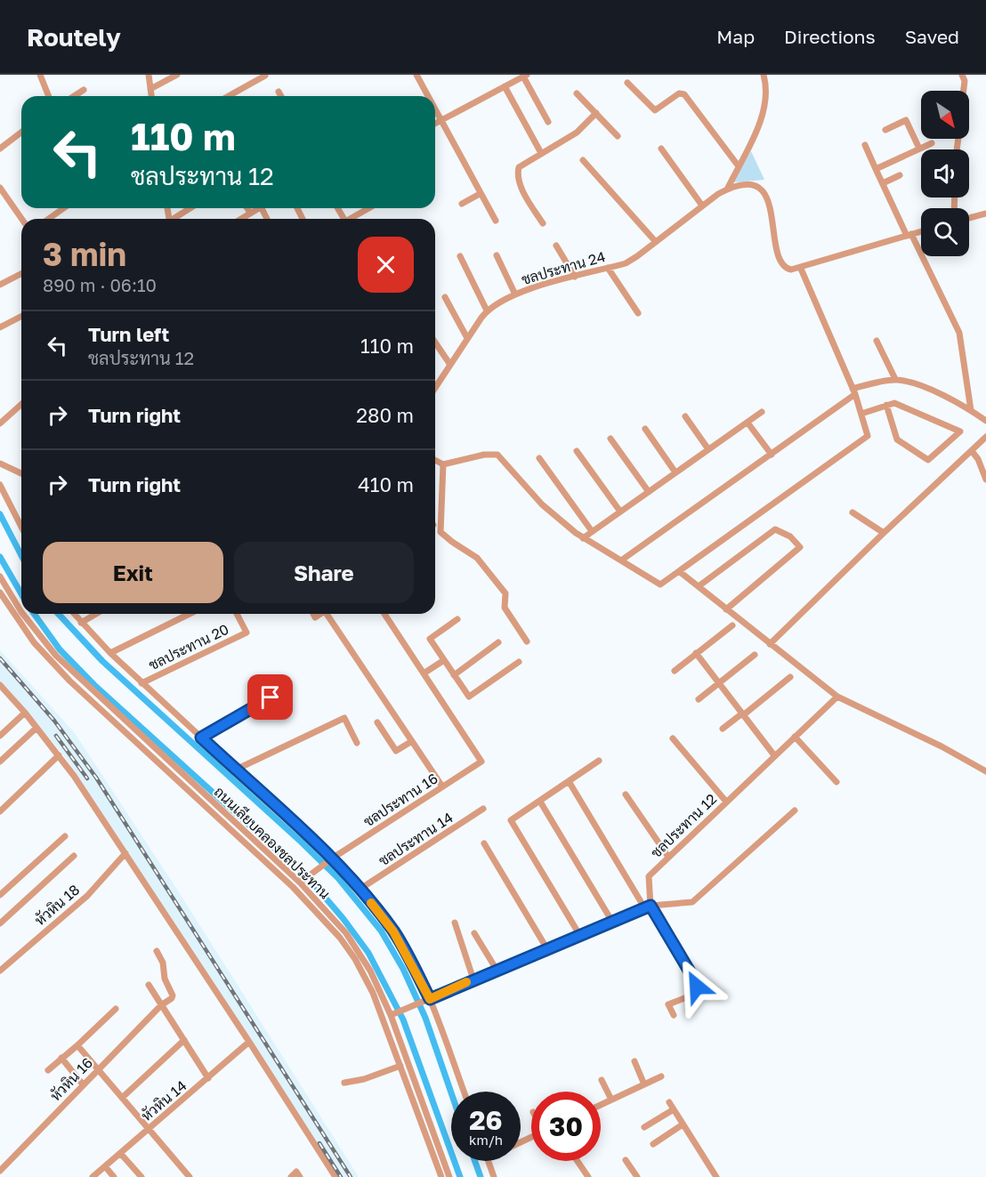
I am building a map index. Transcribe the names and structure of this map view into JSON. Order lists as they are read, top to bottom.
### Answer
{
  "streets": {
    "street": [
      "ชลประทาน 24",
      "ชลประทาน 20",
      "ชลประทาน 16",
      "ชลประทาน 12",
      "ชลประทาน 14",
      "ถนนเลียบคลองชลประทาน",
      "หัวหิน 18",
      "หัวหิน 16",
      "หัวหิน 14"
    ]
  },
  "crossings": [
    ["ชลประทาน 16", "ถนนเลียบคลองชลประทาน"]
  ],
  "north": "bottom right",
  "page": {
    "header": "Routely",
    "nav": ["Map", "Directions", "Saved"],
    "turn": ["110 m", "ชลประทาน 12"],
    "heading": ["3 min", "890 m · 06:10"],
    "list": [
      {
        "name": "Turn left",
        "note": "ชลประทาน 12",
        "value": "110 m"
      },
      {
        "name": "Turn right",
        "value": "280 m"
      },
      {
        "name": "Turn right",
        "value": "410 m"
      }
    ],
    "buttons": ["Exit", "Share"],
    "speed": "26 km/h",
    "limit": "30"
  }
}
